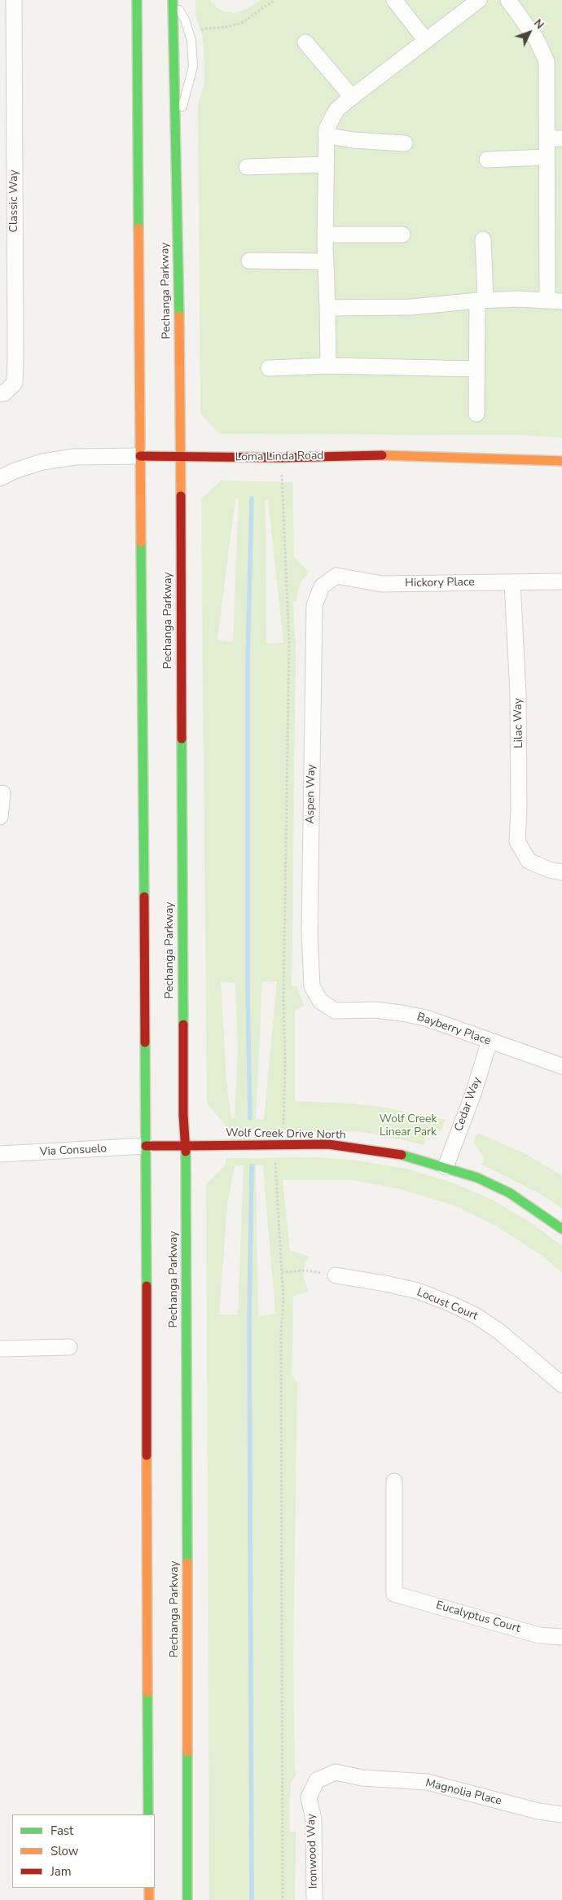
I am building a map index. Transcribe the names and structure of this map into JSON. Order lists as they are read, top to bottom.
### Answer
{
  "streets": {
    "main road": ["Pechanga Parkway", "Loma Linda Road", "Wolf Creek Drive North"],
    "street": [
      "Classic Way",
      "Hickory Place",
      "Lilac Way",
      "Aspen Way",
      "Bayberry Place",
      "Cedar Way",
      "Via Consuelo",
      "Locust Court",
      "Eucalyptus Court",
      "Magnolia Place",
      "Ironwood Way"
    ]
  },
  "crossings": [
    ["Pechanga Parkway", "Loma Linda Road"],
    ["Pechanga Parkway", "Wolf Creek Drive North"],
    ["Hickory Place", "Lilac Way"],
    ["Hickory Place", "Aspen Way"],
    ["Aspen Way", "Bayberry Place"],
    ["Bayberry Place", "Cedar Way"],
    ["Cedar Way", "Wolf Creek Drive North"],
    ["Wolf Creek Drive North", "Via Consuelo"],
    ["Magnolia Place", "Ironwood Way"]
  ],
  "parks": ["Wolf Creek Linear Park"],
  "legend": ["Fast", "Slow", "Jam"],
  "north": "top right"
}
